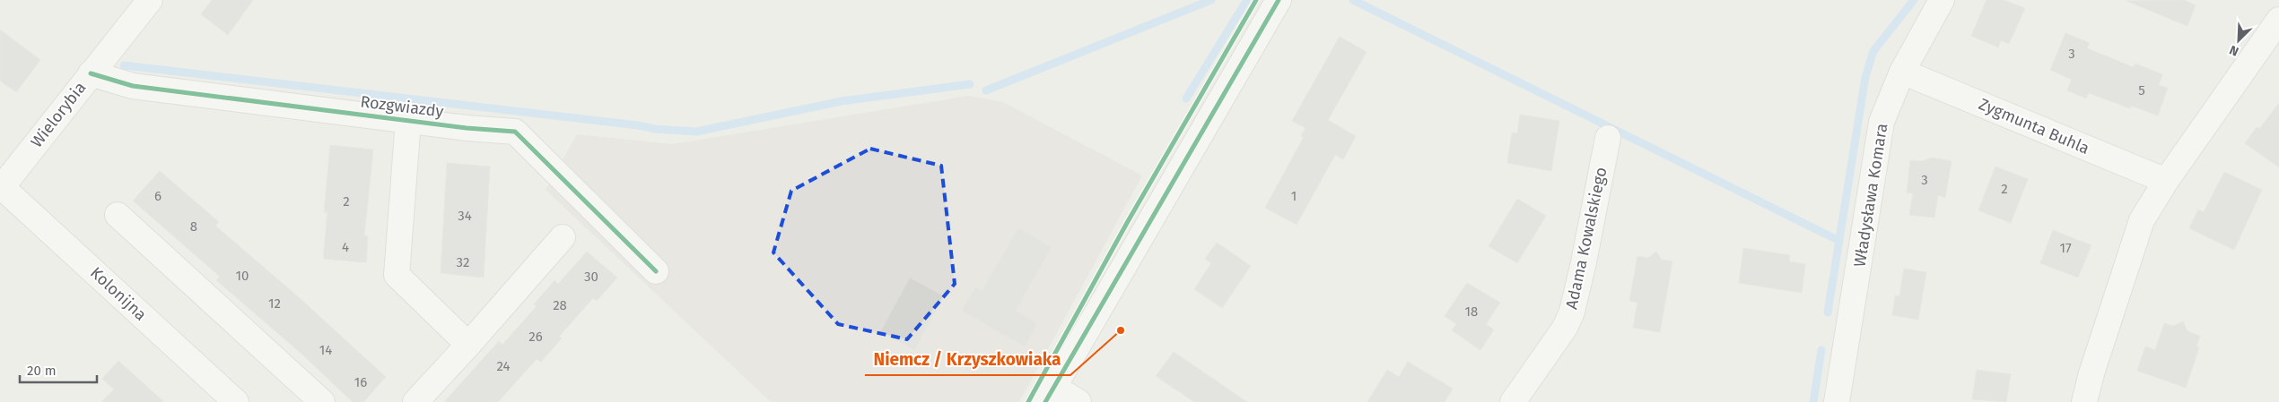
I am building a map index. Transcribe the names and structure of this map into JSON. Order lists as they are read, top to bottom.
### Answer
{
  "streets": {
    "street": [
      "Rozgwiazdy",
      "Wielorybia",
      "Zygmunta Buhla",
      "Władysława Komara",
      "Adama Kowalskiego",
      "Kolonijna"
    ]
  },
  "crossings": [
    ["Rozgwiazdy", "Wielorybia"],
    ["Wielorybia", "Kolonijna"],
    ["Zygmunta Buhla", "Władysława Komara"]
  ],
  "places": ["Niemcz / Krzyszkowiaka"],
  "house_numbers": [
    "3",
    "5",
    "3",
    "2",
    "6",
    "1",
    "2",
    "34",
    "8",
    "4",
    "17",
    "32",
    "10",
    "30",
    "12",
    "28",
    "18",
    "26",
    "14",
    "24",
    "16"
  ],
  "scale_bar": "20 m",
  "north": "bottom left"
}
